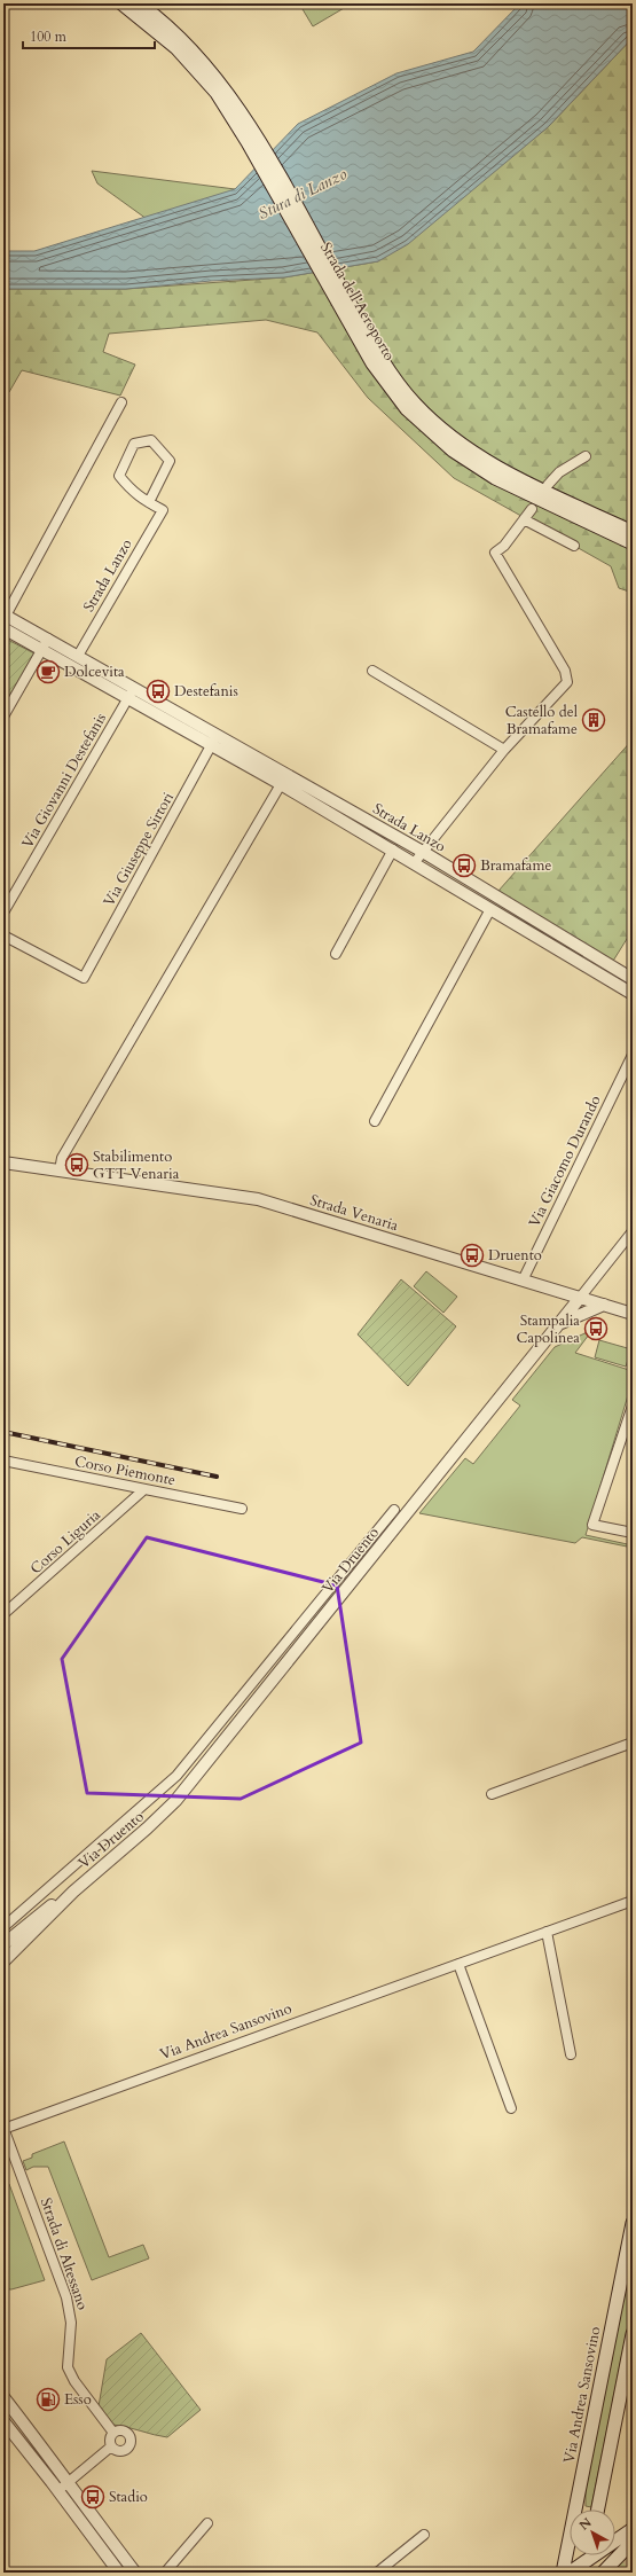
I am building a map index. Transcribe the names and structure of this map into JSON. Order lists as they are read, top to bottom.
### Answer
{
  "streets": {
    "main road": ["Strada dell'Aeroporto", "Via Andrea Sansovino"],
    "street": [
      "Strada Lanzo",
      "Via Giovanni Destefanis",
      "Via Giuseppe Sirtori",
      "Via Giacomo Durando",
      "Strada Venaria",
      "Corso Piemonte",
      "Corso Liguria",
      "Via Druento",
      "Strada di Altessano"
    ]
  },
  "crossings": [
    ["Strada Lanzo", "Via Giovanni Destefanis"],
    ["Strada Lanzo", "Via Giuseppe Sirtori"],
    ["Via Giacomo Durando", "Strada Venaria"],
    ["Strada Venaria", "Via Druento"],
    ["Corso Piemonte", "Corso Liguria"],
    ["Via Andrea Sansovino", "Strada di Altessano"]
  ],
  "water": ["Stura di Lanzo"],
  "places": {
    "cafe": ["Dolcevita"],
    "bus stop": [
      "Destefanis",
      "Bramafame",
      "Stabilimento GTT Venaria",
      "Druento",
      "Stampalia Capolinea",
      "Stadio"
    ],
    "building": ["Castello del Bramafame"],
    "fuel station": ["Esso"]
  },
  "scale_bar": "100 m",
  "north": "top left"
}
